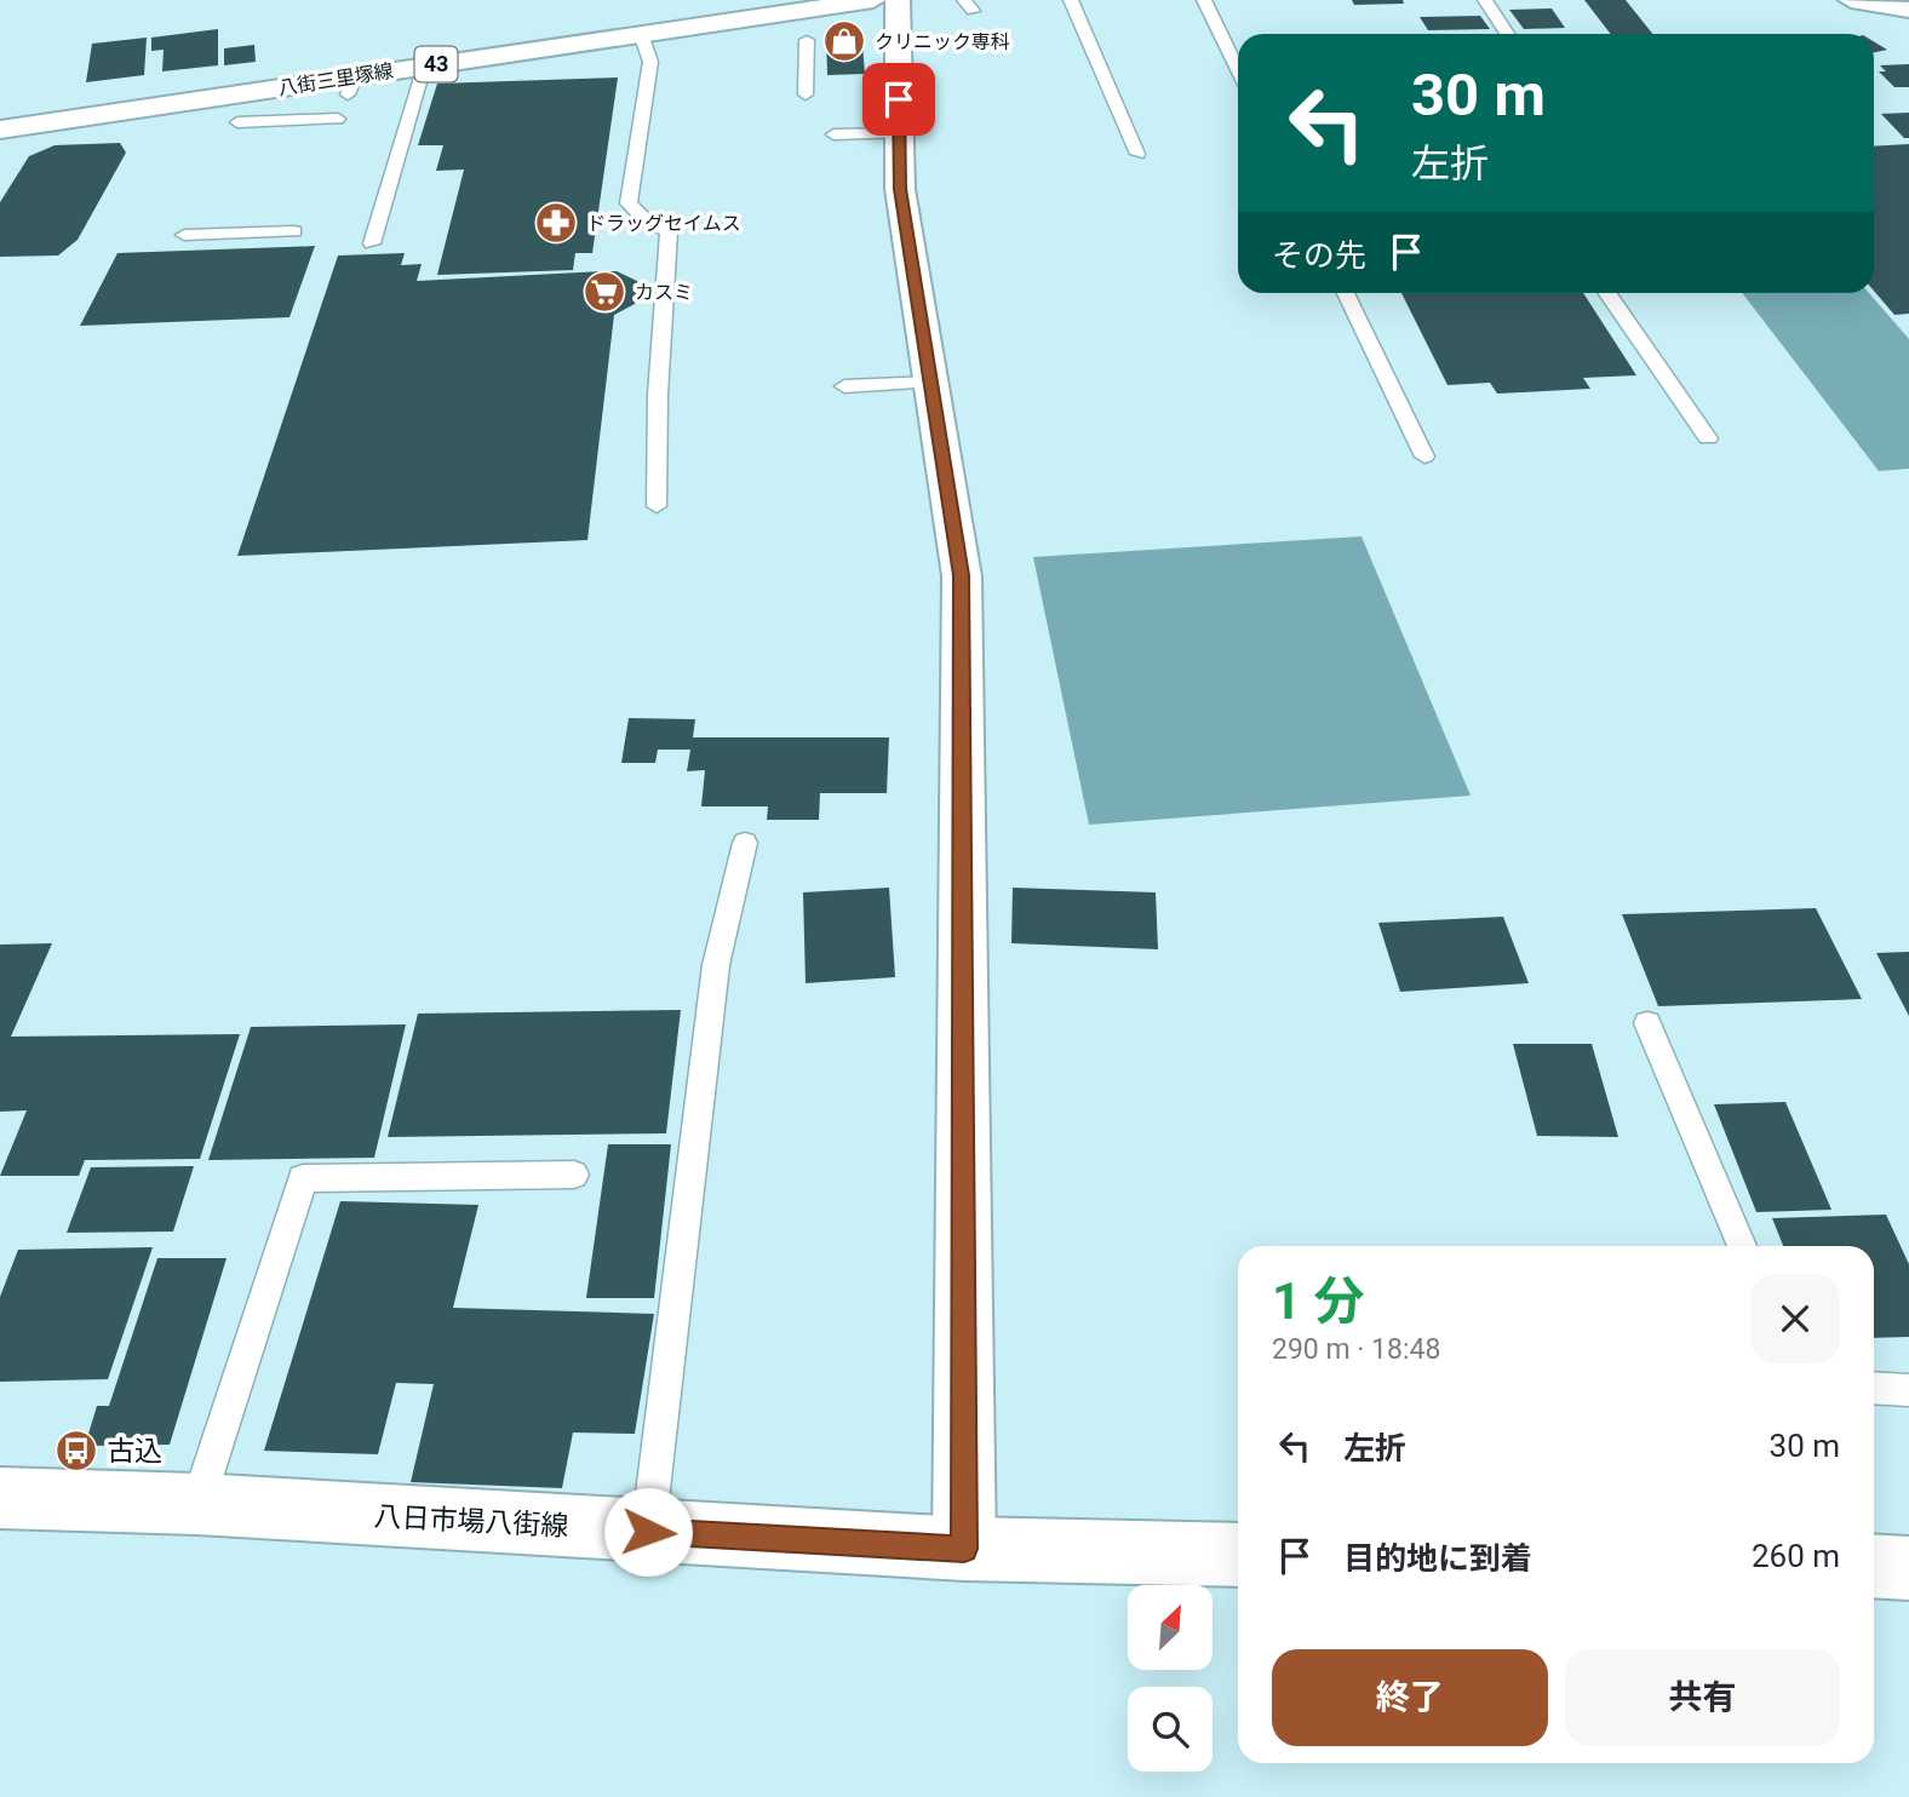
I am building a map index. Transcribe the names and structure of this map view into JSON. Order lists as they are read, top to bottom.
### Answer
{
  "streets": {
    "street": ["43", "八街三里塚線", "八日市場八街線"]
  },
  "places": {
    "shop": ["クリニック専科"],
    "pharmacy": ["ドラッグセイムス"],
    "supermarket": ["カスミ"],
    "bus stop": ["古込"]
  },
  "north": "top right",
  "page": {
    "turn": ["30 m", "左折"],
    "then": "その先",
    "heading": ["1 分", "290 m · 18:48"],
    "list": [
      {
        "name": "左折",
        "value": "30 m"
      },
      {
        "name": "目的地に到着",
        "value": "260 m"
      }
    ],
    "buttons": ["終了", "共有"]
  }
}
